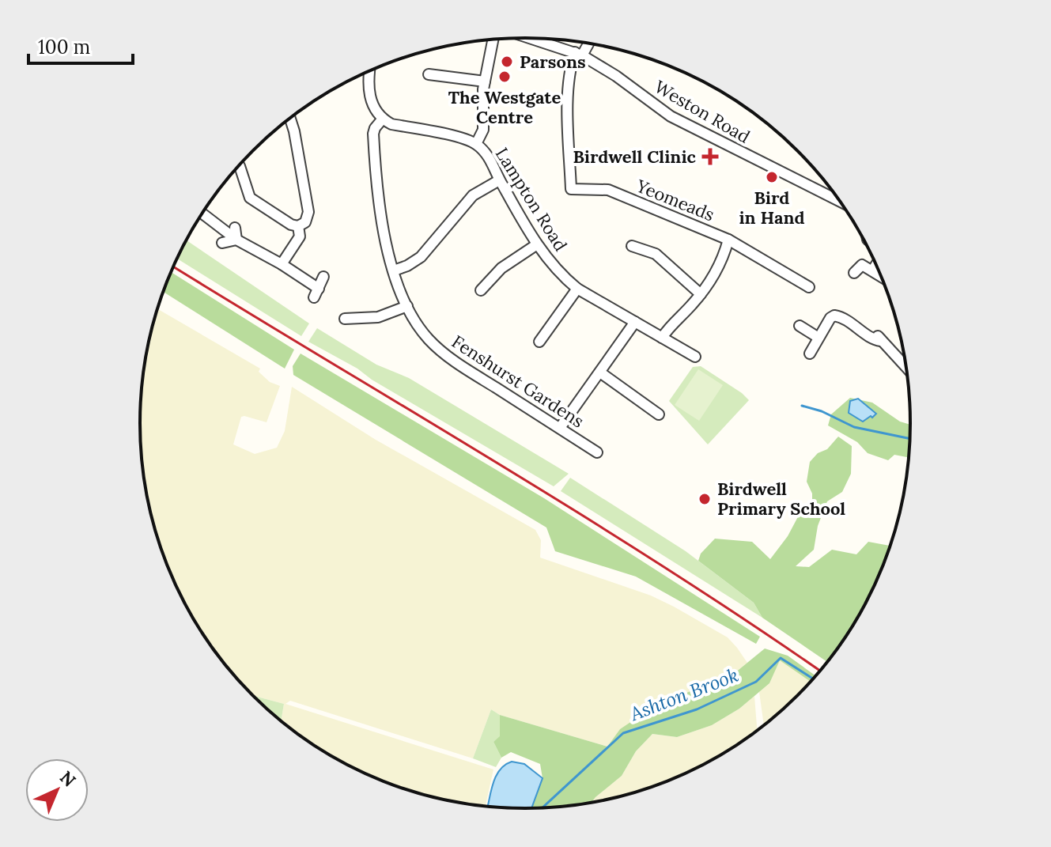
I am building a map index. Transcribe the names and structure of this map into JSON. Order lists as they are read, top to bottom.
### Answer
{
  "streets": {
    "street": [
      "Weston Road",
      "Lampton Road",
      "Yeomeads",
      "Fenshurst Gardens"
    ]
  },
  "crossings": [
    ["Weston Road", "Yeomeads"],
    ["Lampton Road", "Fenshurst Gardens"]
  ],
  "water": ["Ashton Brook"],
  "places": {
    "other": [
      "Parsons",
      "The Westgate Centre",
      "Bird in Hand",
      "Birdwell Primary School"
    ],
    "health": ["Birdwell Clinic"]
  },
  "scale_bar": "100 m",
  "north": "top right"
}
